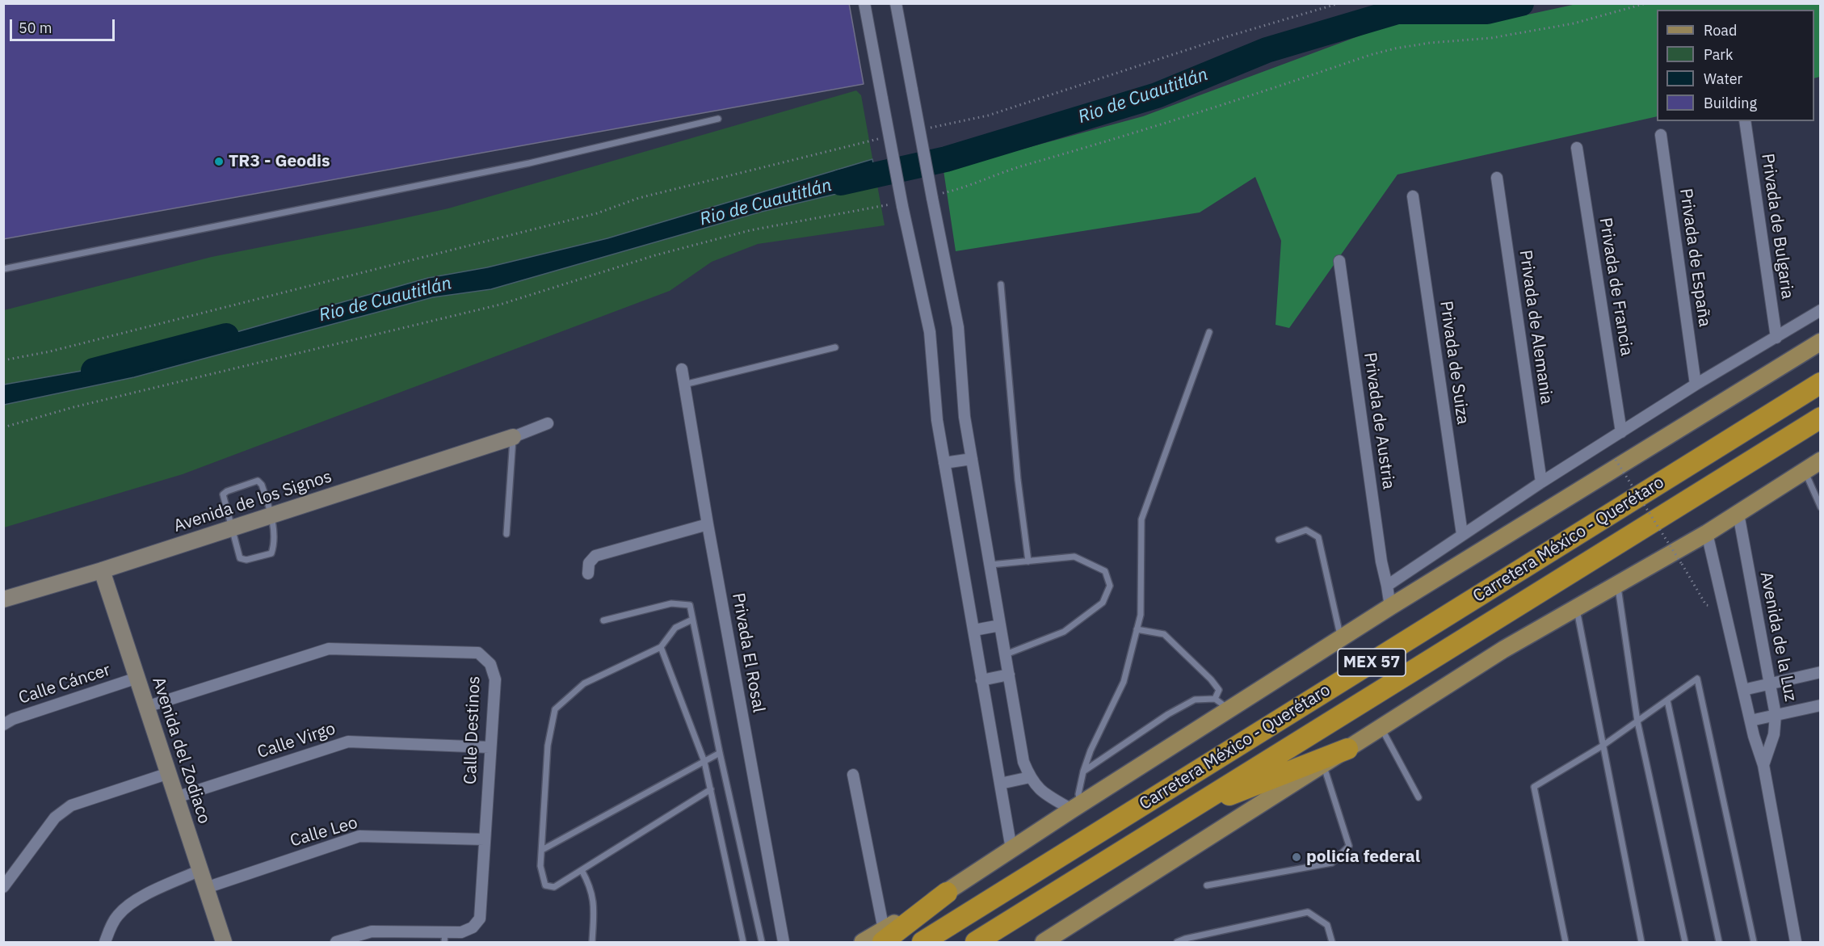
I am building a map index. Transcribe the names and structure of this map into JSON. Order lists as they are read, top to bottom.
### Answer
{
  "streets": {
    "highway": ["Carretera México - Querétaro", "MEX 57"],
    "street": [
      "Privada de Bulgaria",
      "Privada de España",
      "Privada de Francia",
      "Privada de Alemania",
      "Privada de Suiza",
      "Privada de Austria",
      "Avenida de los Signos",
      "Avenida de la Luz",
      "Privada El Rosal",
      "Calle Cáncer",
      "Calle Destinos",
      "Calle Virgo",
      "Avenida del Zodiaco",
      "Calle Leo"
    ]
  },
  "crossings": [
    ["Avenida de los Signos", "Avenida del Zodiaco"],
    ["Calle Cáncer", "Avenida del Zodiaco"],
    ["Calle Destinos", "Calle Virgo"],
    ["Calle Destinos", "Avenida del Zodiaco"],
    ["Calle Destinos", "Calle Leo"],
    ["Calle Virgo", "Avenida del Zodiaco"],
    ["Avenida del Zodiaco", "Calle Leo"]
  ],
  "water": ["Rio de Cuautitlán"],
  "places": ["TR3 - Geodis", "policía federal"],
  "legend": [
    "Road",
    "Park",
    "Water",
    "Building"
  ],
  "scale_bar": "50 m"
}
